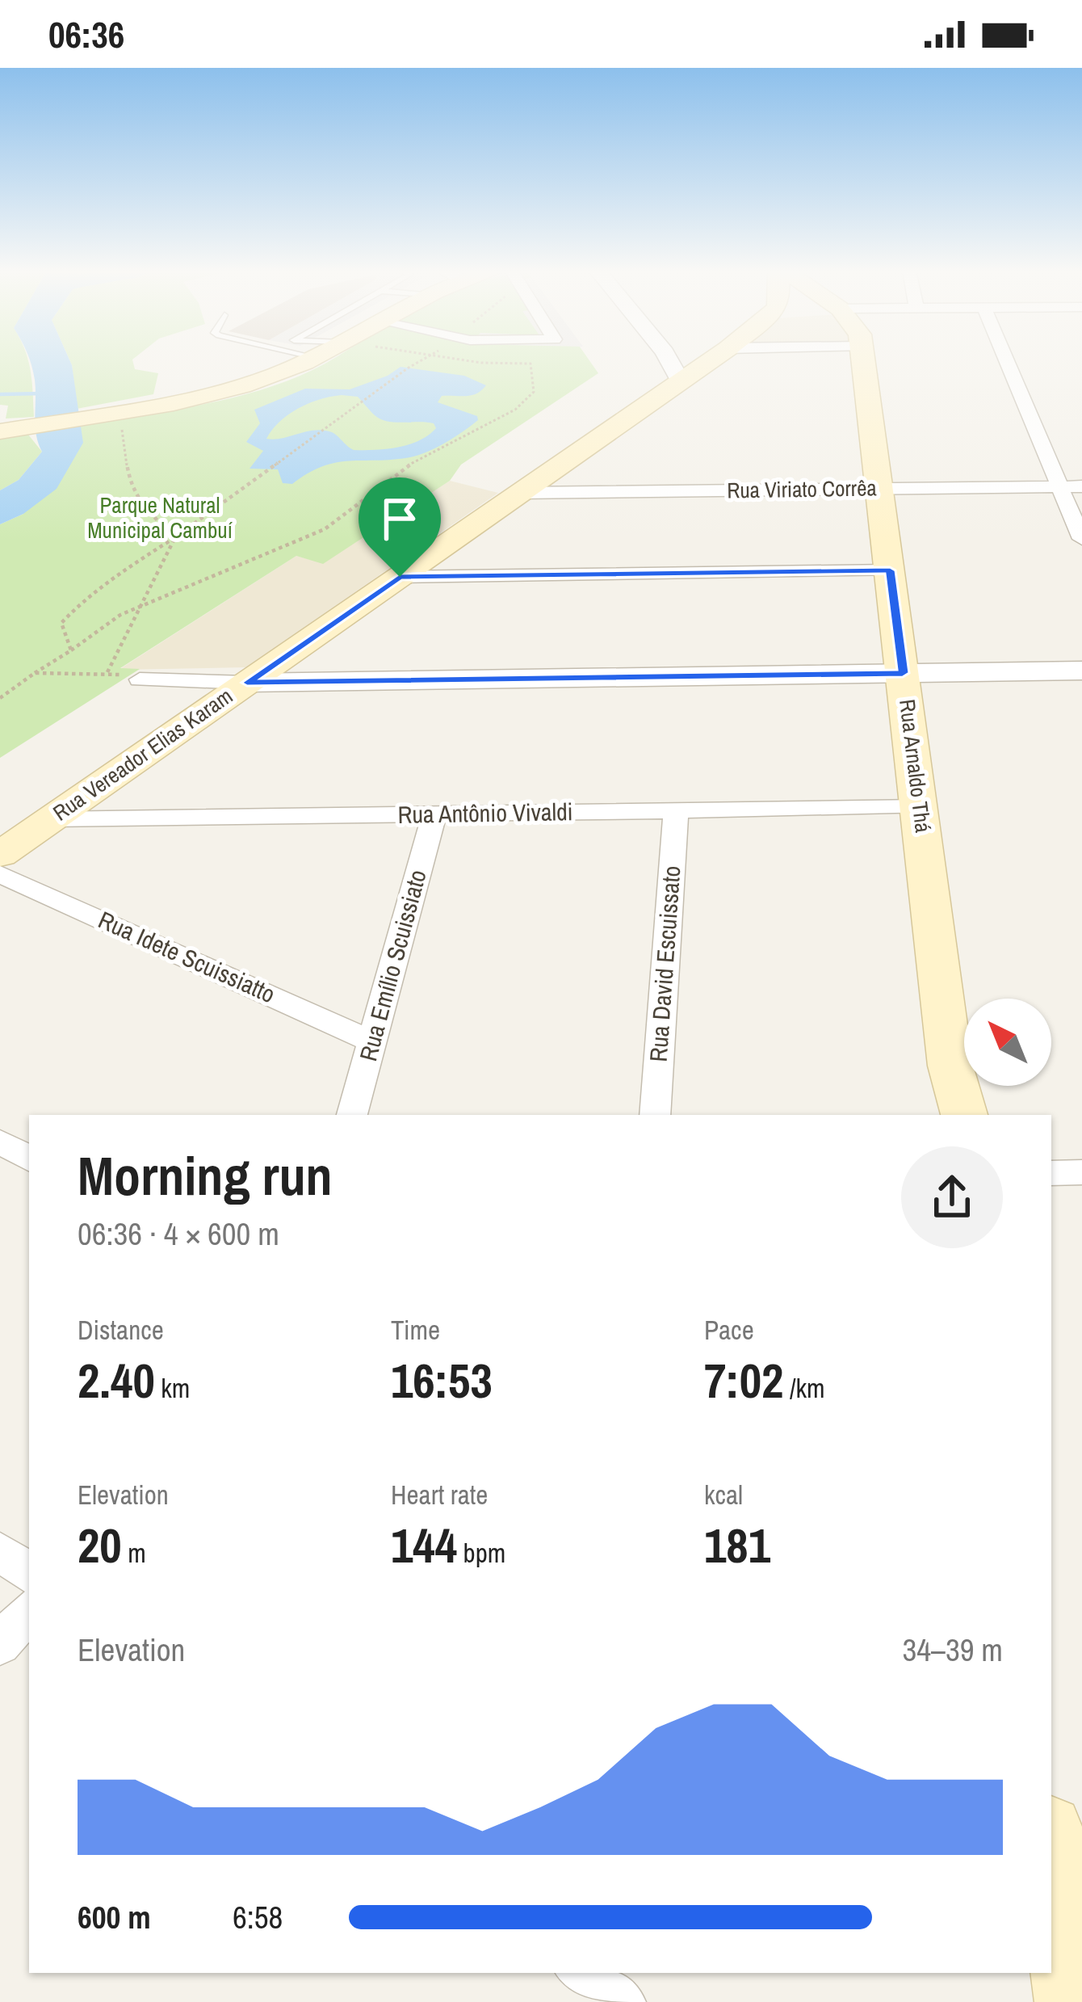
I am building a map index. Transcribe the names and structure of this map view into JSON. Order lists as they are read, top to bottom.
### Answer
{
  "streets": {
    "main road": ["Rua Vereador Elias Karam", "Rua Arnaldo Thá"],
    "street": [
      "Rua Viriato Corrêa",
      "Rua Antônio Vivaldi",
      "Rua Idete Scuissiatto",
      "Rua David Escuissato",
      "Rua Emílio Scuissiato"
    ]
  },
  "crossings": [
    ["Rua Viriato Corrêa", "Rua Vereador Elias Karam"],
    ["Rua Viriato Corrêa", "Rua Arnaldo Thá"],
    ["Rua Vereador Elias Karam", "Rua Antônio Vivaldi"],
    ["Rua Arnaldo Thá", "Rua Antônio Vivaldi"],
    ["Rua Antônio Vivaldi", "Rua David Escuissato"],
    ["Rua Antônio Vivaldi", "Rua Emílio Scuissiato"],
    ["Rua Idete Scuissiatto", "Rua Emílio Scuissiato"]
  ],
  "parks": ["Parque Natural Municipal Cambuí"],
  "north": "top left",
  "page": {
    "status": "06:36",
    "heading": ["Morning run", "06:36 · 4 × 600 m"],
    "stats": [
      ["Distance", "2.40 km"],
      ["Time", "16:53"],
      ["Pace", "7:02 /km"],
      ["Elevation", "20 m"],
      ["Heart rate", "144 bpm"],
      ["kcal", "181"]
    ],
    "chart": ["Elevation", "34–39 m"],
    "list": [
      {
        "name": "600 m",
        "note": "6:58"
      }
    ]
  }
}
